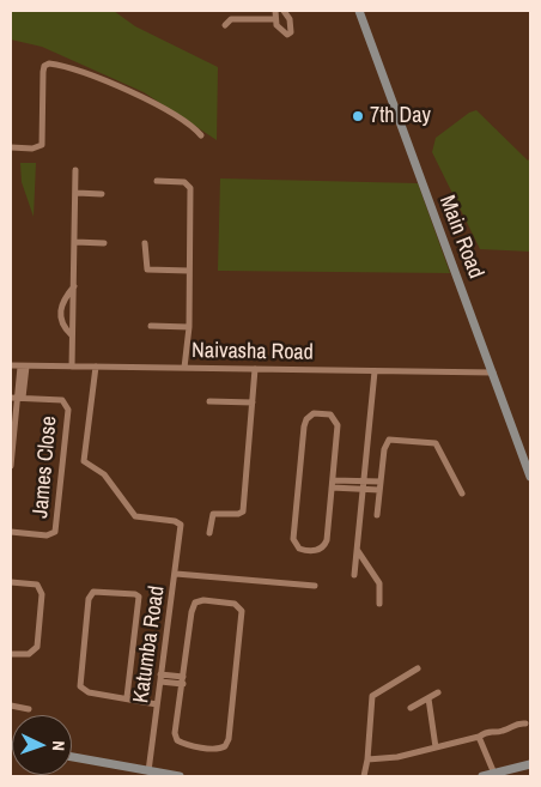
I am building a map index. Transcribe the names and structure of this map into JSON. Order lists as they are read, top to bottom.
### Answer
{
  "streets": {
    "street": [
      "Main Road",
      "Naivasha Road",
      "James Close",
      "Katumba Road"
    ]
  },
  "crossings": [
    ["Main Road", "Naivasha Road"],
    ["Naivasha Road", "James Close"],
    ["James Close", "Katumba Road"]
  ],
  "places": ["7th Day"],
  "north": "right"
}
